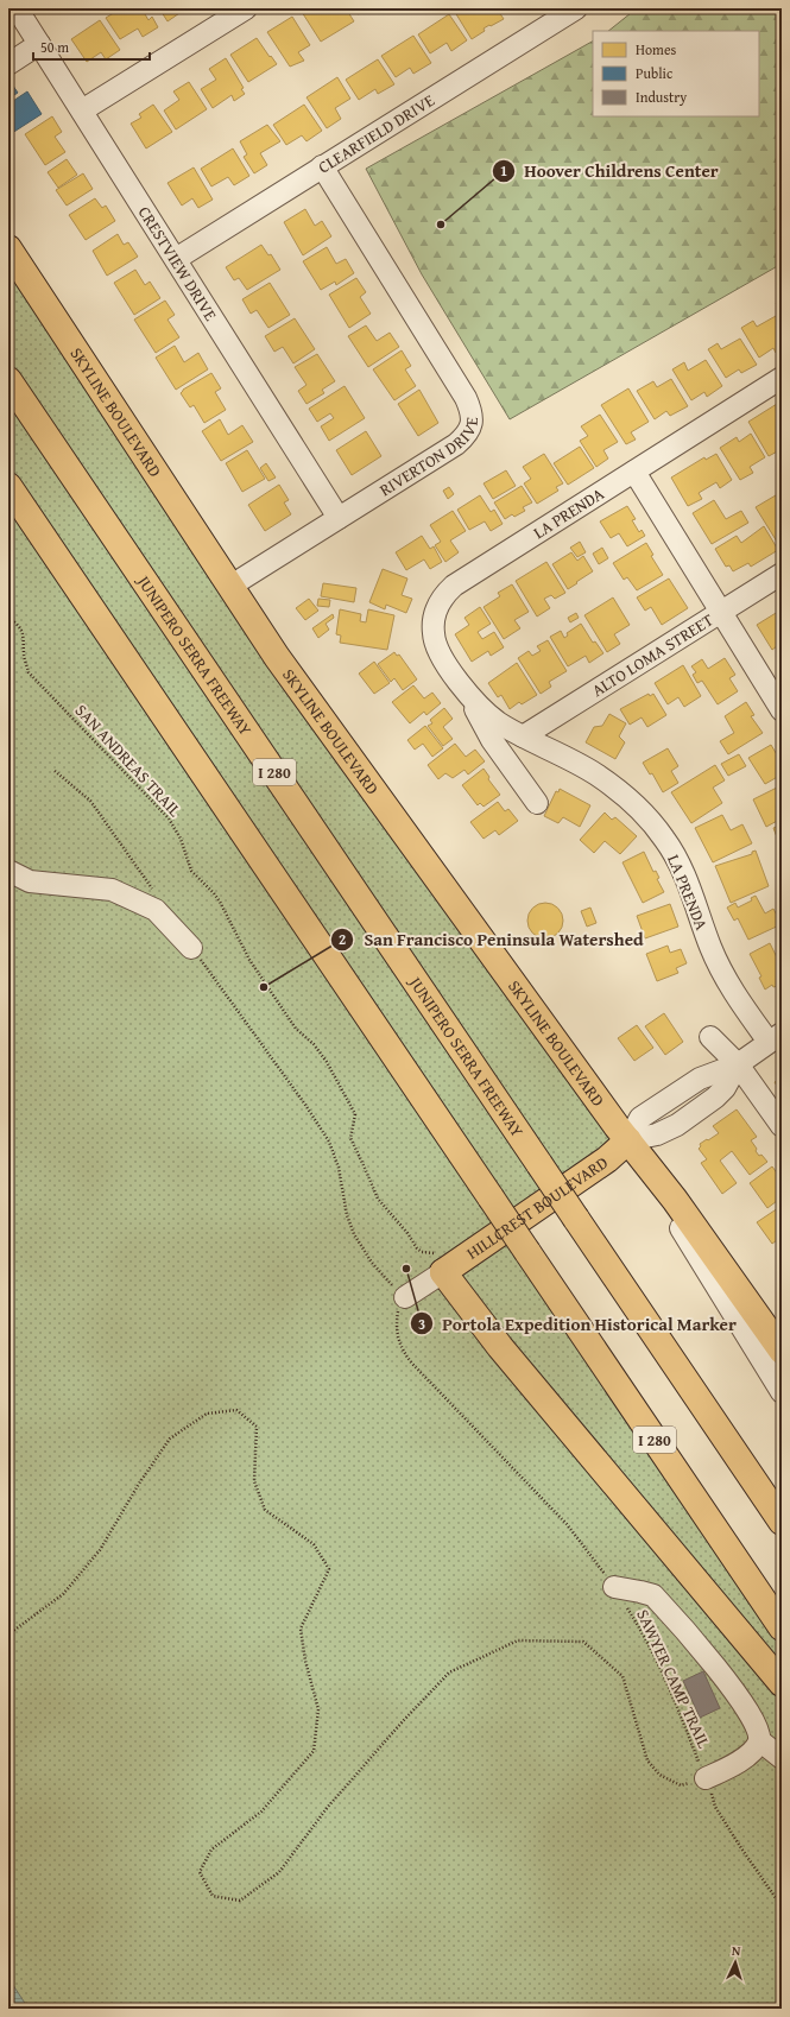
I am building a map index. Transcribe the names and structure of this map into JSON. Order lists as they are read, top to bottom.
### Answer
{
  "streets": {
    "main road": [
      "SKYLINE BOULEVARD",
      "JUNIPERO SERRA FREEWAY",
      "I 280",
      "HILLCREST BOULEVARD"
    ],
    "street": [
      "CLEARFIELD DRIVE",
      "CRESTVIEW DRIVE",
      "RIVERTON DRIVE",
      "LA PRENDA",
      "ALTO LOMA STREET"
    ],
    "path": ["SAN ANDREAS TRAIL", "SAWYER CAMP TRAIL"]
  },
  "crossings": [
    ["CLEARFIELD DRIVE", "CRESTVIEW DRIVE"],
    ["CLEARFIELD DRIVE", "RIVERTON DRIVE"],
    ["CRESTVIEW DRIVE", "RIVERTON DRIVE"],
    ["SKYLINE BOULEVARD", "RIVERTON DRIVE"],
    ["SKYLINE BOULEVARD", "HILLCREST BOULEVARD"],
    ["LA PRENDA", "ALTO LOMA STREET"],
    ["LA PRENDA", "HILLCREST BOULEVARD"],
    ["SAN ANDREAS TRAIL", "HILLCREST BOULEVARD"]
  ],
  "places": ["Hoover Childrens Center", "San Francisco Peninsula Watershed", "Portola Expedition Historical Marker"],
  "legend": ["Homes", "Public", "Industry"],
  "scale_bar": "50 m",
  "north": "top"
}
